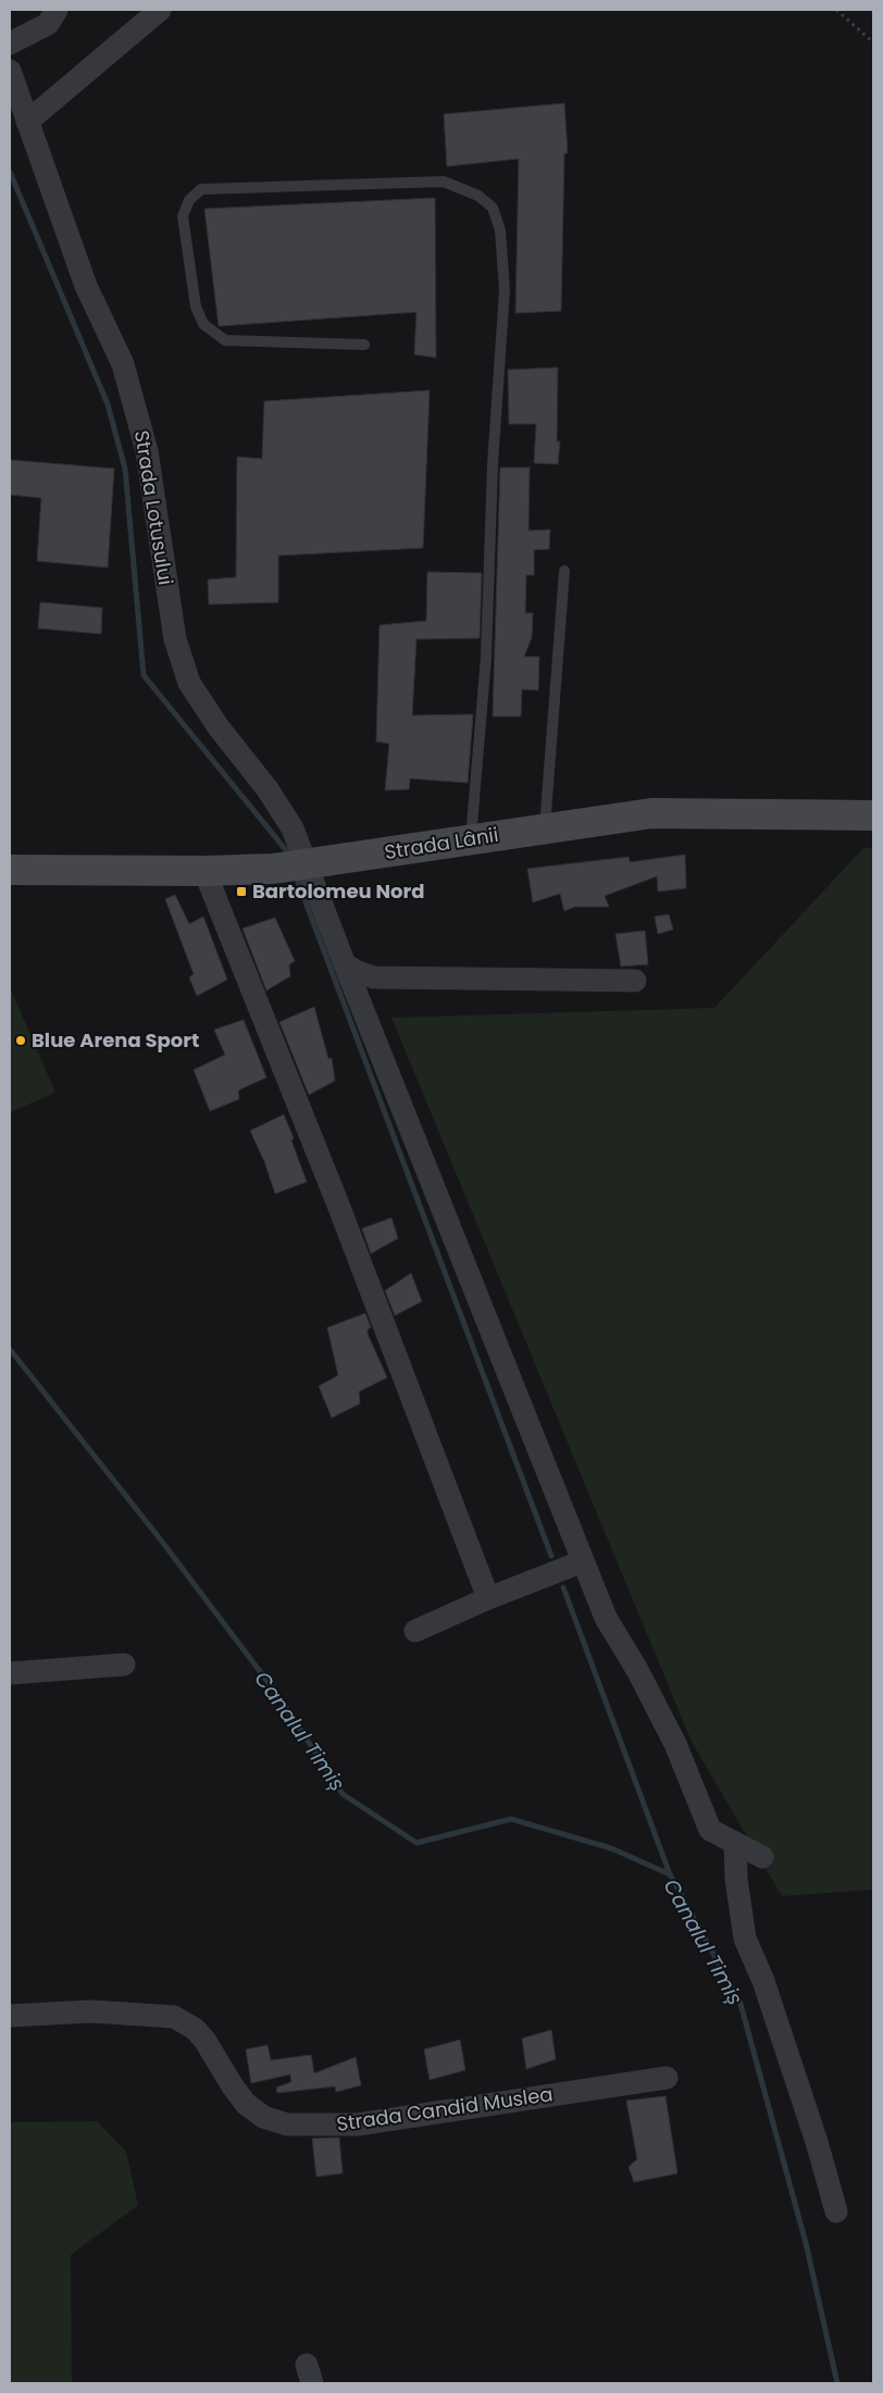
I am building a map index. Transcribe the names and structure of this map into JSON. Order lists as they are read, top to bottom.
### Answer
{
  "streets": {
    "main road": ["Strada Lânii"],
    "street": ["Strada Lotusului", "Strada Candid Muslea"]
  },
  "crossings": [
    ["Strada Lotusului", "Strada Lânii"]
  ],
  "water": ["Canalul Timiș"],
  "places": {
    "transit": ["Bartolomeu Nord"],
    "other": ["Blue Arena Sport"]
  }
}
